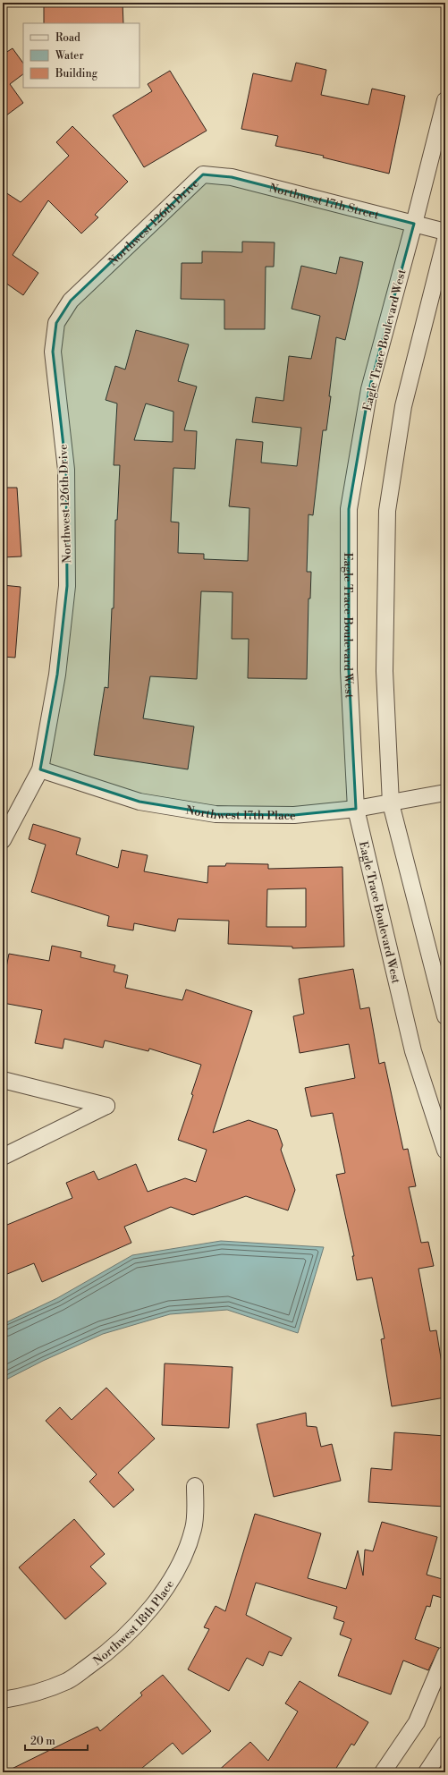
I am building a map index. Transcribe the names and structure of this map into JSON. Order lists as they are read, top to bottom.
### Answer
{
  "streets": {
    "street": [
      "Northwest 17th Street",
      "Northwest 126th Drive",
      "Eagle Trace Boulevard West",
      "Northwest 17th Place",
      "Northwest 18th Place"
    ]
  },
  "crossings": [
    ["Northwest 17th Street", "Northwest 126th Drive"],
    ["Northwest 17th Street", "Eagle Trace Boulevard West"],
    ["Northwest 126th Drive", "Northwest 17th Place"],
    ["Eagle Trace Boulevard West", "Northwest 17th Place"]
  ],
  "legend": ["Road", "Water", "Building"],
  "scale_bar": "20 m"
}
